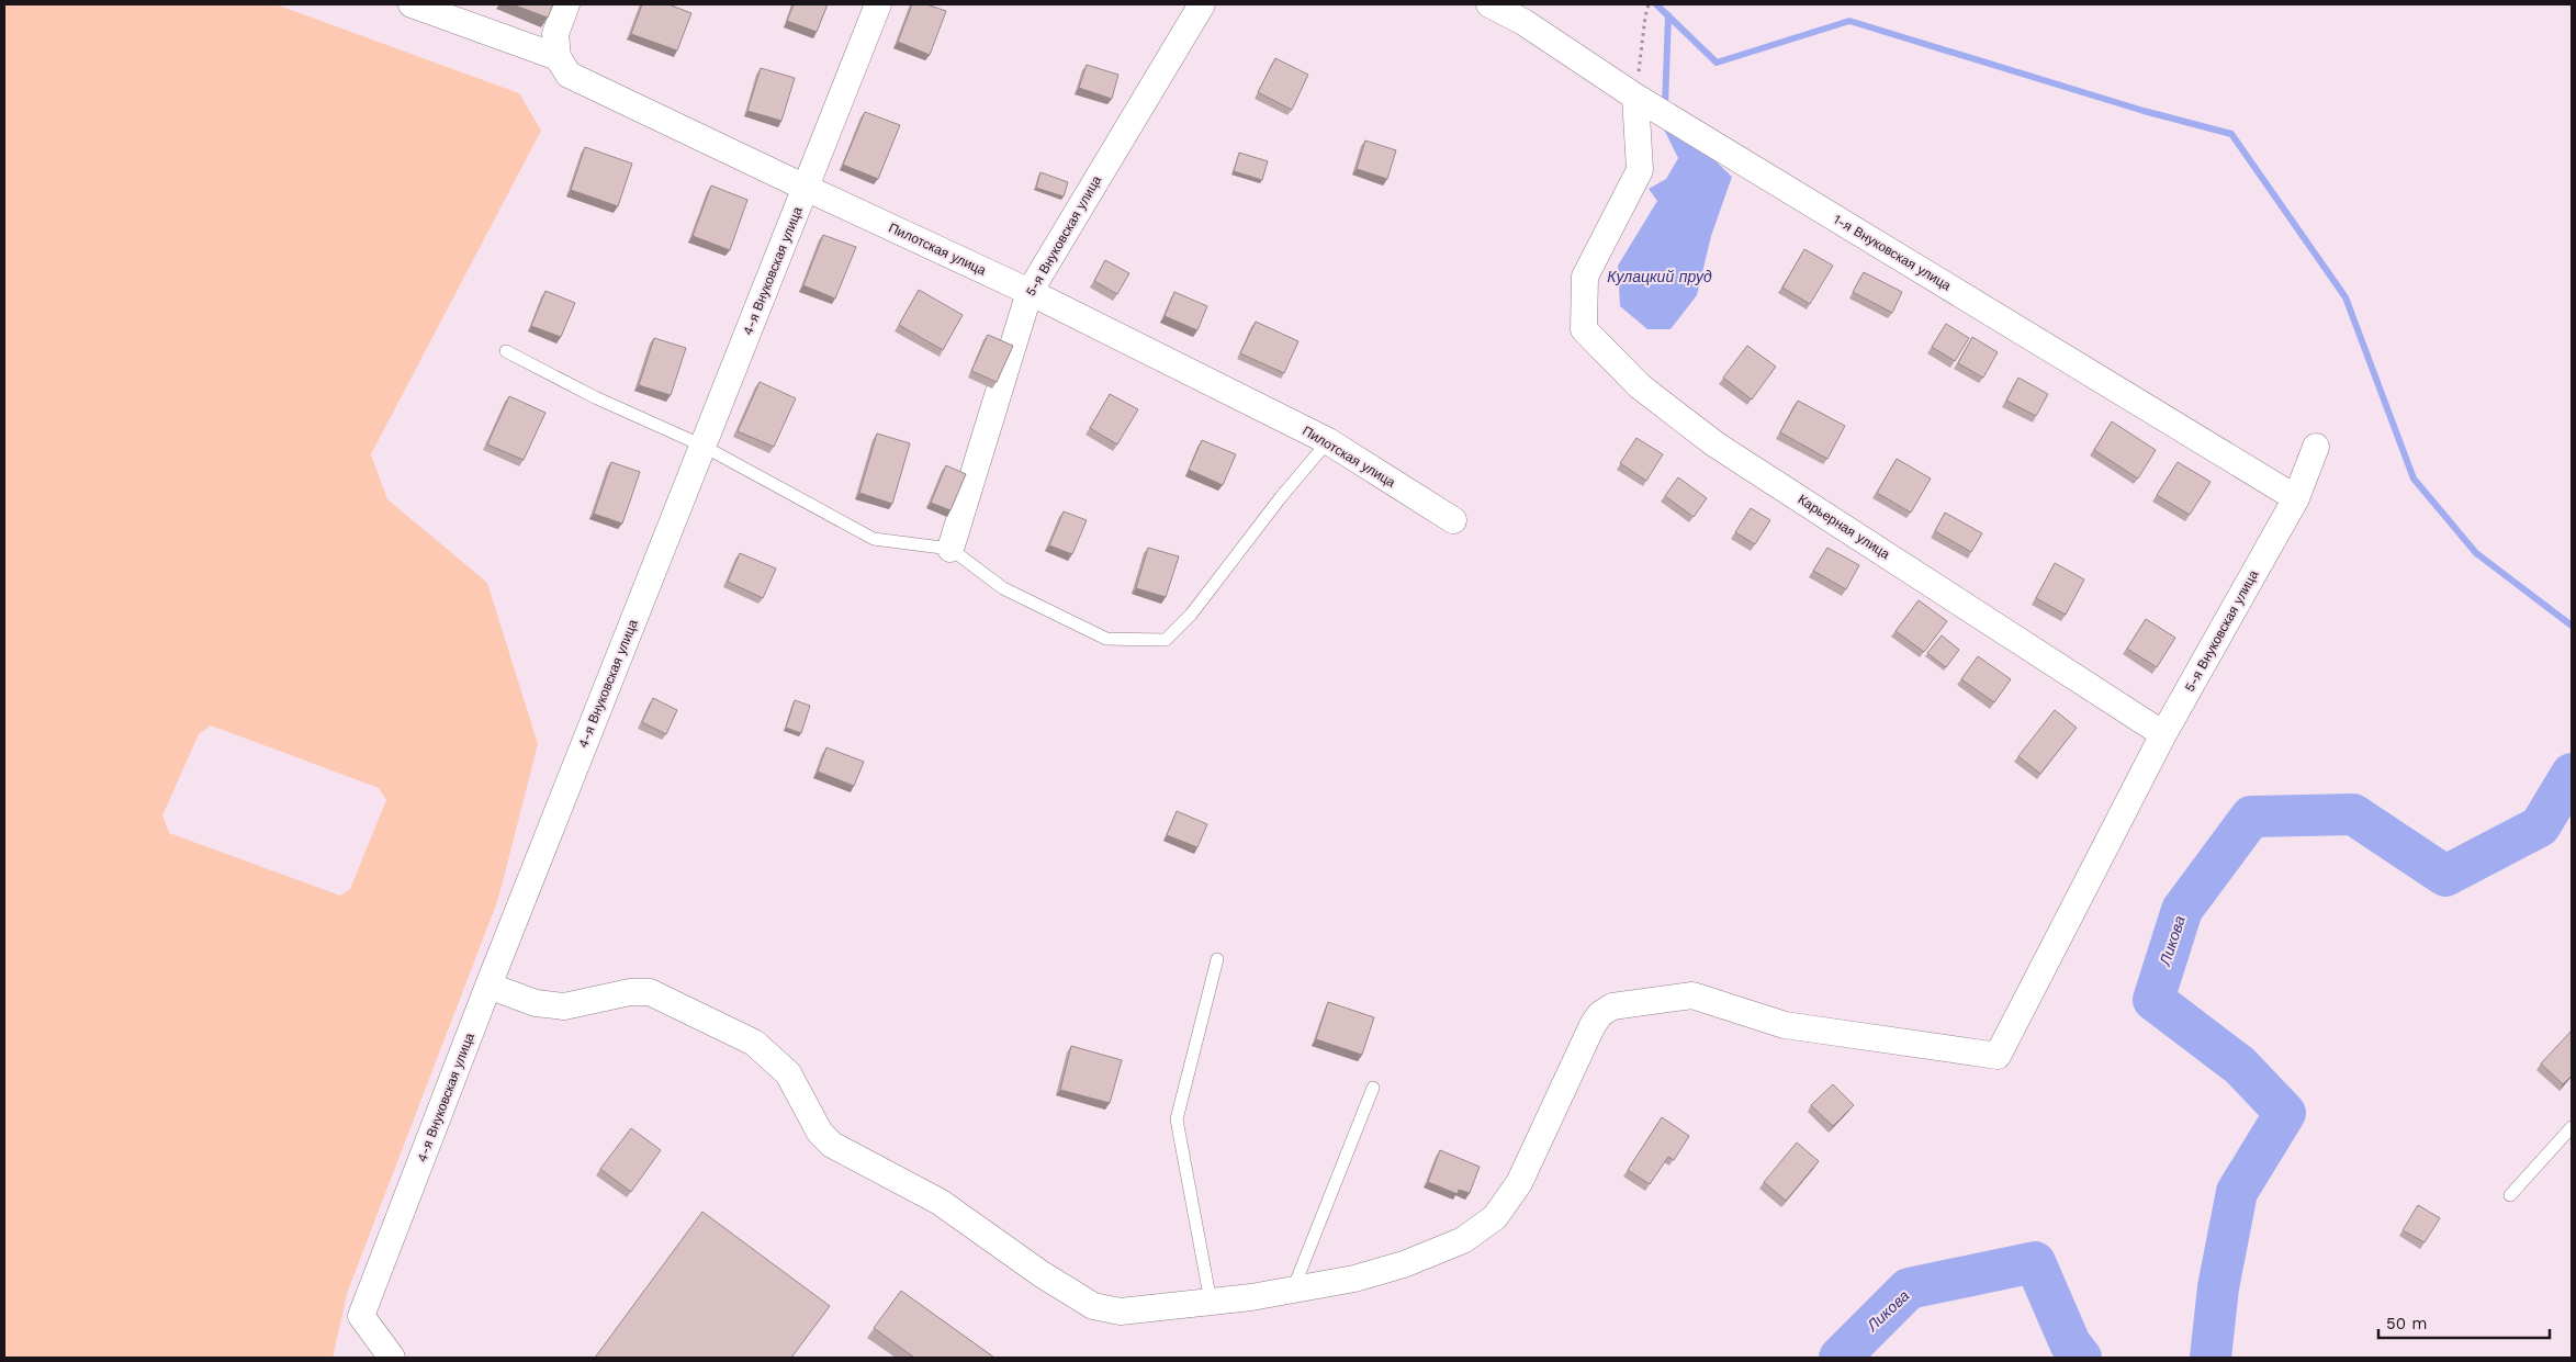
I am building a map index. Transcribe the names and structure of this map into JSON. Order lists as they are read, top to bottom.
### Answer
{
  "streets": {
    "street": [
      "5-я Внуковская улица",
      "Пилотская улица",
      "1-я Внуковская улица",
      "4-я Внуковская улица",
      "Карьерная улица"
    ]
  },
  "crossings": [
    ["5-я Внуковская улица", "Пилотская улица"],
    ["5-я Внуковская улица", "1-я Внуковская улица"],
    ["5-я Внуковская улица", "Карьерная улица"],
    ["Пилотская улица", "4-я Внуковская улица"],
    ["1-я Внуковская улица", "Карьерная улица"]
  ],
  "water": ["Кулацкий пруд", "Ликова"],
  "scale_bar": "50 m"
}
